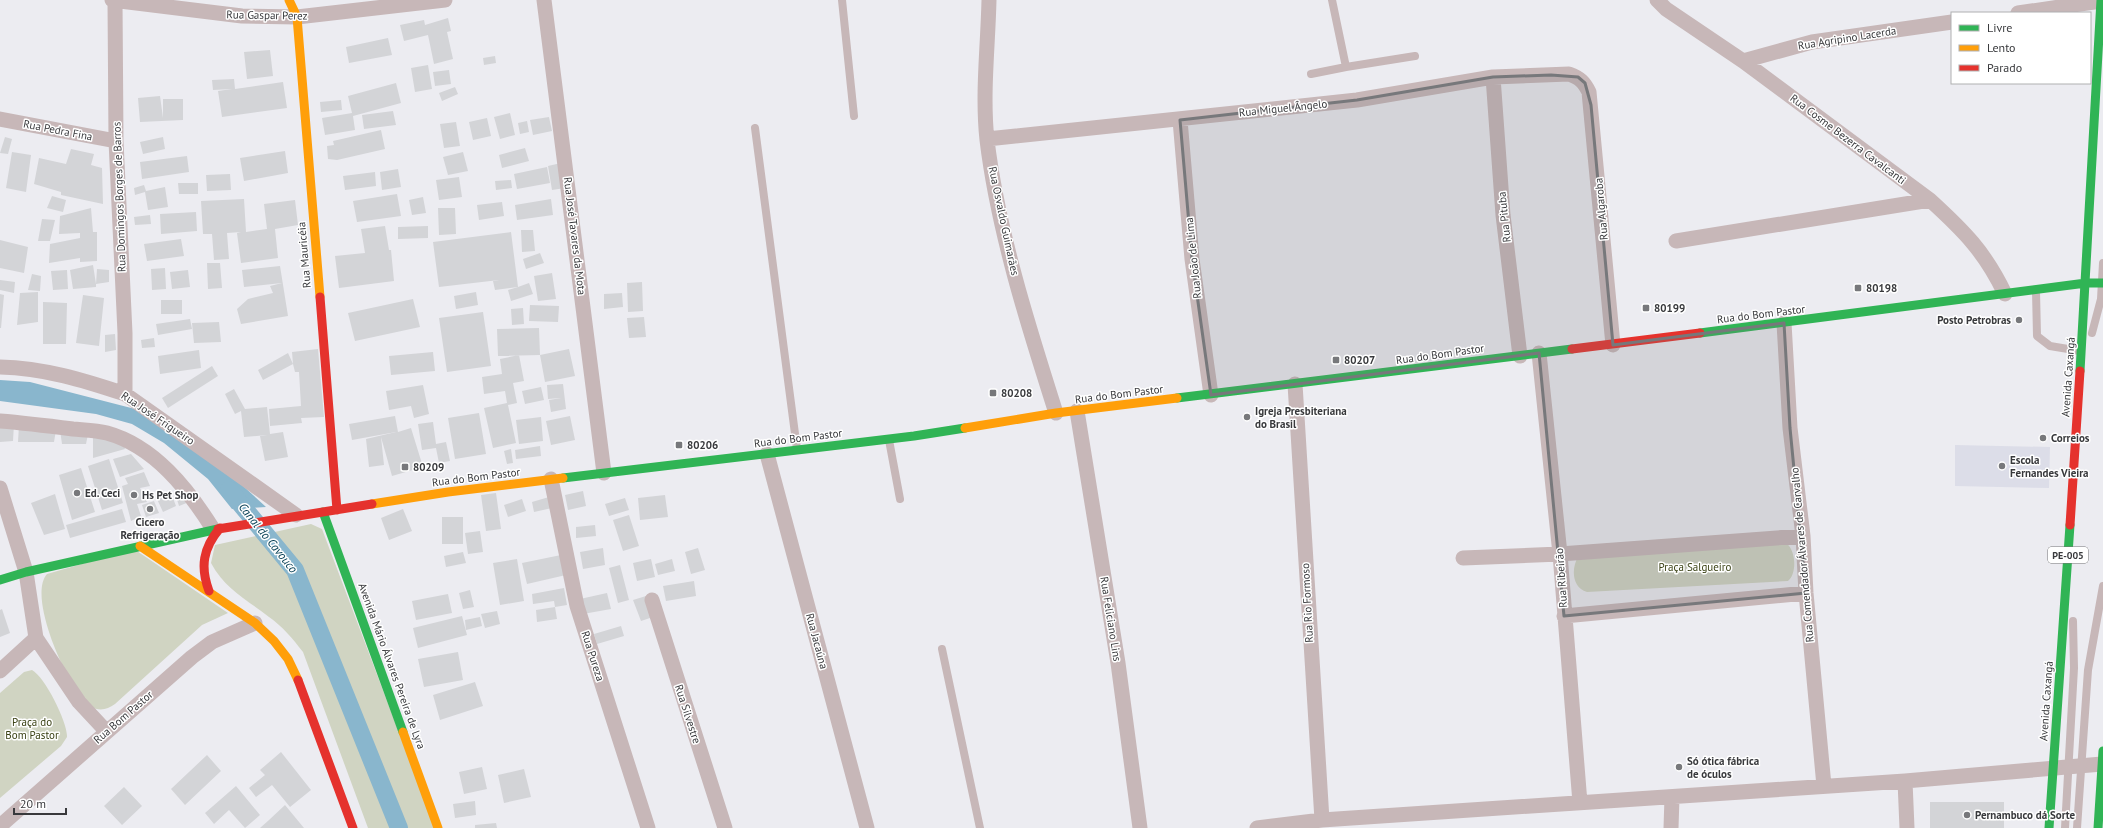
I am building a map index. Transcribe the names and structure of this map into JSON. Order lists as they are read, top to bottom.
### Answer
{
  "streets": {
    "street": [
      "Rua Gaspar Perez",
      "Rua Agripino Lacerda",
      "Rua Miguel Ângelo",
      "Rua Pedra Fina",
      "Rua Cosme Bezerra Cavalcanti",
      "Rua Domingos Borges de Barros",
      "Rua Algaroba",
      "Rua Pituba",
      "Rua Osvaldo Guimarães",
      "Rua José Tavares da Mota",
      "Rua Mauricéia",
      "Rua João de Lima",
      "Rua do Bom Pastor",
      "Avenida Caxangá",
      "Rua José Frigueiro",
      "Rua Comendador Álvares de Carvalho",
      "PE-005",
      "Rua Ribeirão",
      "Rua Rio Formoso",
      "Rua Feliciano Lins",
      "Rua Jacaúna",
      "Rua Pureza",
      "Avenida Mário Álvares Pereira de Lyra",
      "Rua Silvestre",
      "Rua Bom Pastor"
    ]
  },
  "crossings": [
    ["Rua Gaspar Perez", "Rua Domingos Borges de Barros"],
    ["Rua Gaspar Perez", "Rua Mauricéia"],
    ["Rua Agripino Lacerda", "Rua Cosme Bezerra Cavalcanti"],
    ["Rua Miguel Ângelo", "Rua Algaroba"],
    ["Rua Miguel Ângelo", "Rua Pituba"],
    ["Rua Miguel Ângelo", "Rua Osvaldo Guimarães"],
    ["Rua Miguel Ângelo", "Rua João de Lima"],
    ["Rua Pedra Fina", "Rua Domingos Borges de Barros"],
    ["Rua Cosme Bezerra Cavalcanti", "Rua do Bom Pastor"],
    ["Rua Domingos Borges de Barros", "Rua José Frigueiro"],
    ["Rua Algaroba", "Rua do Bom Pastor"],
    ["Rua Pituba", "Rua do Bom Pastor"],
    ["Rua Osvaldo Guimarães", "Rua do Bom Pastor"],
    ["Rua José Tavares da Mota", "Rua do Bom Pastor"],
    ["Rua Mauricéia", "Rua do Bom Pastor"],
    ["Rua João de Lima", "Rua do Bom Pastor"],
    ["Rua do Bom Pastor", "Avenida Caxangá"],
    ["Rua do Bom Pastor", "Rua José Frigueiro"],
    ["Rua do Bom Pastor", "Rua Comendador Álvares de Carvalho"],
    ["Rua do Bom Pastor", "Rua Ribeirão"],
    ["Rua do Bom Pastor", "Rua Rio Formoso"],
    ["Rua do Bom Pastor", "Rua Feliciano Lins"],
    ["Rua do Bom Pastor", "Rua Jacaúna"],
    ["Rua do Bom Pastor", "Rua Pureza"],
    ["Rua do Bom Pastor", "Avenida Mário Álvares Pereira de Lyra"]
  ],
  "water": ["Canal do Cavouco"],
  "parks": ["Praça Salgueiro", "Praça do Bom Pastor"],
  "places": {
    "transit": [
      "80198",
      "80199",
      "80207",
      "80208",
      "80206",
      "80209"
    ],
    "other": [
      "Posto Petrobras",
      "Igreja Presbiteriana do Brasil",
      "Correios",
      "Escola Fernandes Vieira",
      "Ed. Ceci",
      "Hs Pet Shop",
      "Cicero Refrigeração",
      "Só ótica fábrica de óculos",
      "Pernambuco dá Sorte"
    ]
  },
  "legend": ["Livre", "Lento", "Parado"],
  "scale_bar": "20 m"
}
